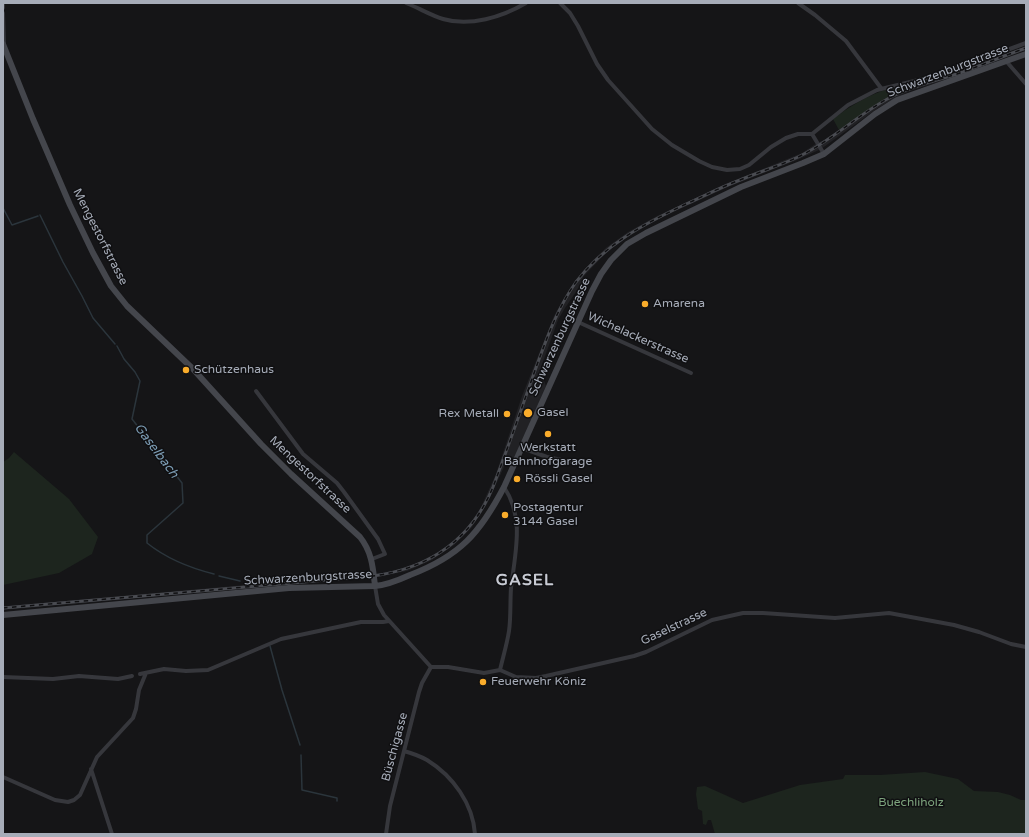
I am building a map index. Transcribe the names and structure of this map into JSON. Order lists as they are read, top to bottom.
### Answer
{
  "streets": {
    "main road": ["Schwarzenburgstrasse", "Mengestorfstrasse"],
    "street": ["Wichelackerstrasse", "Gaselstrasse", "Büschigasse"]
  },
  "crossings": [
    ["Schwarzenburgstrasse", "Mengestorfstrasse"],
    ["Schwarzenburgstrasse", "Wichelackerstrasse"],
    ["Gaselstrasse", "Büschigasse"]
  ],
  "districts": ["GASEL"],
  "water": ["Gaselbach"],
  "parks": ["Buechliholz"],
  "places": [
    "Amarena",
    "Schützenhaus",
    "Gasel",
    "Rex Metall",
    "Werkstatt Bahnhofgarage",
    "Rössli Gasel",
    "Postagentur 3144 Gasel",
    "Feuerwehr Köniz"
  ]
}
